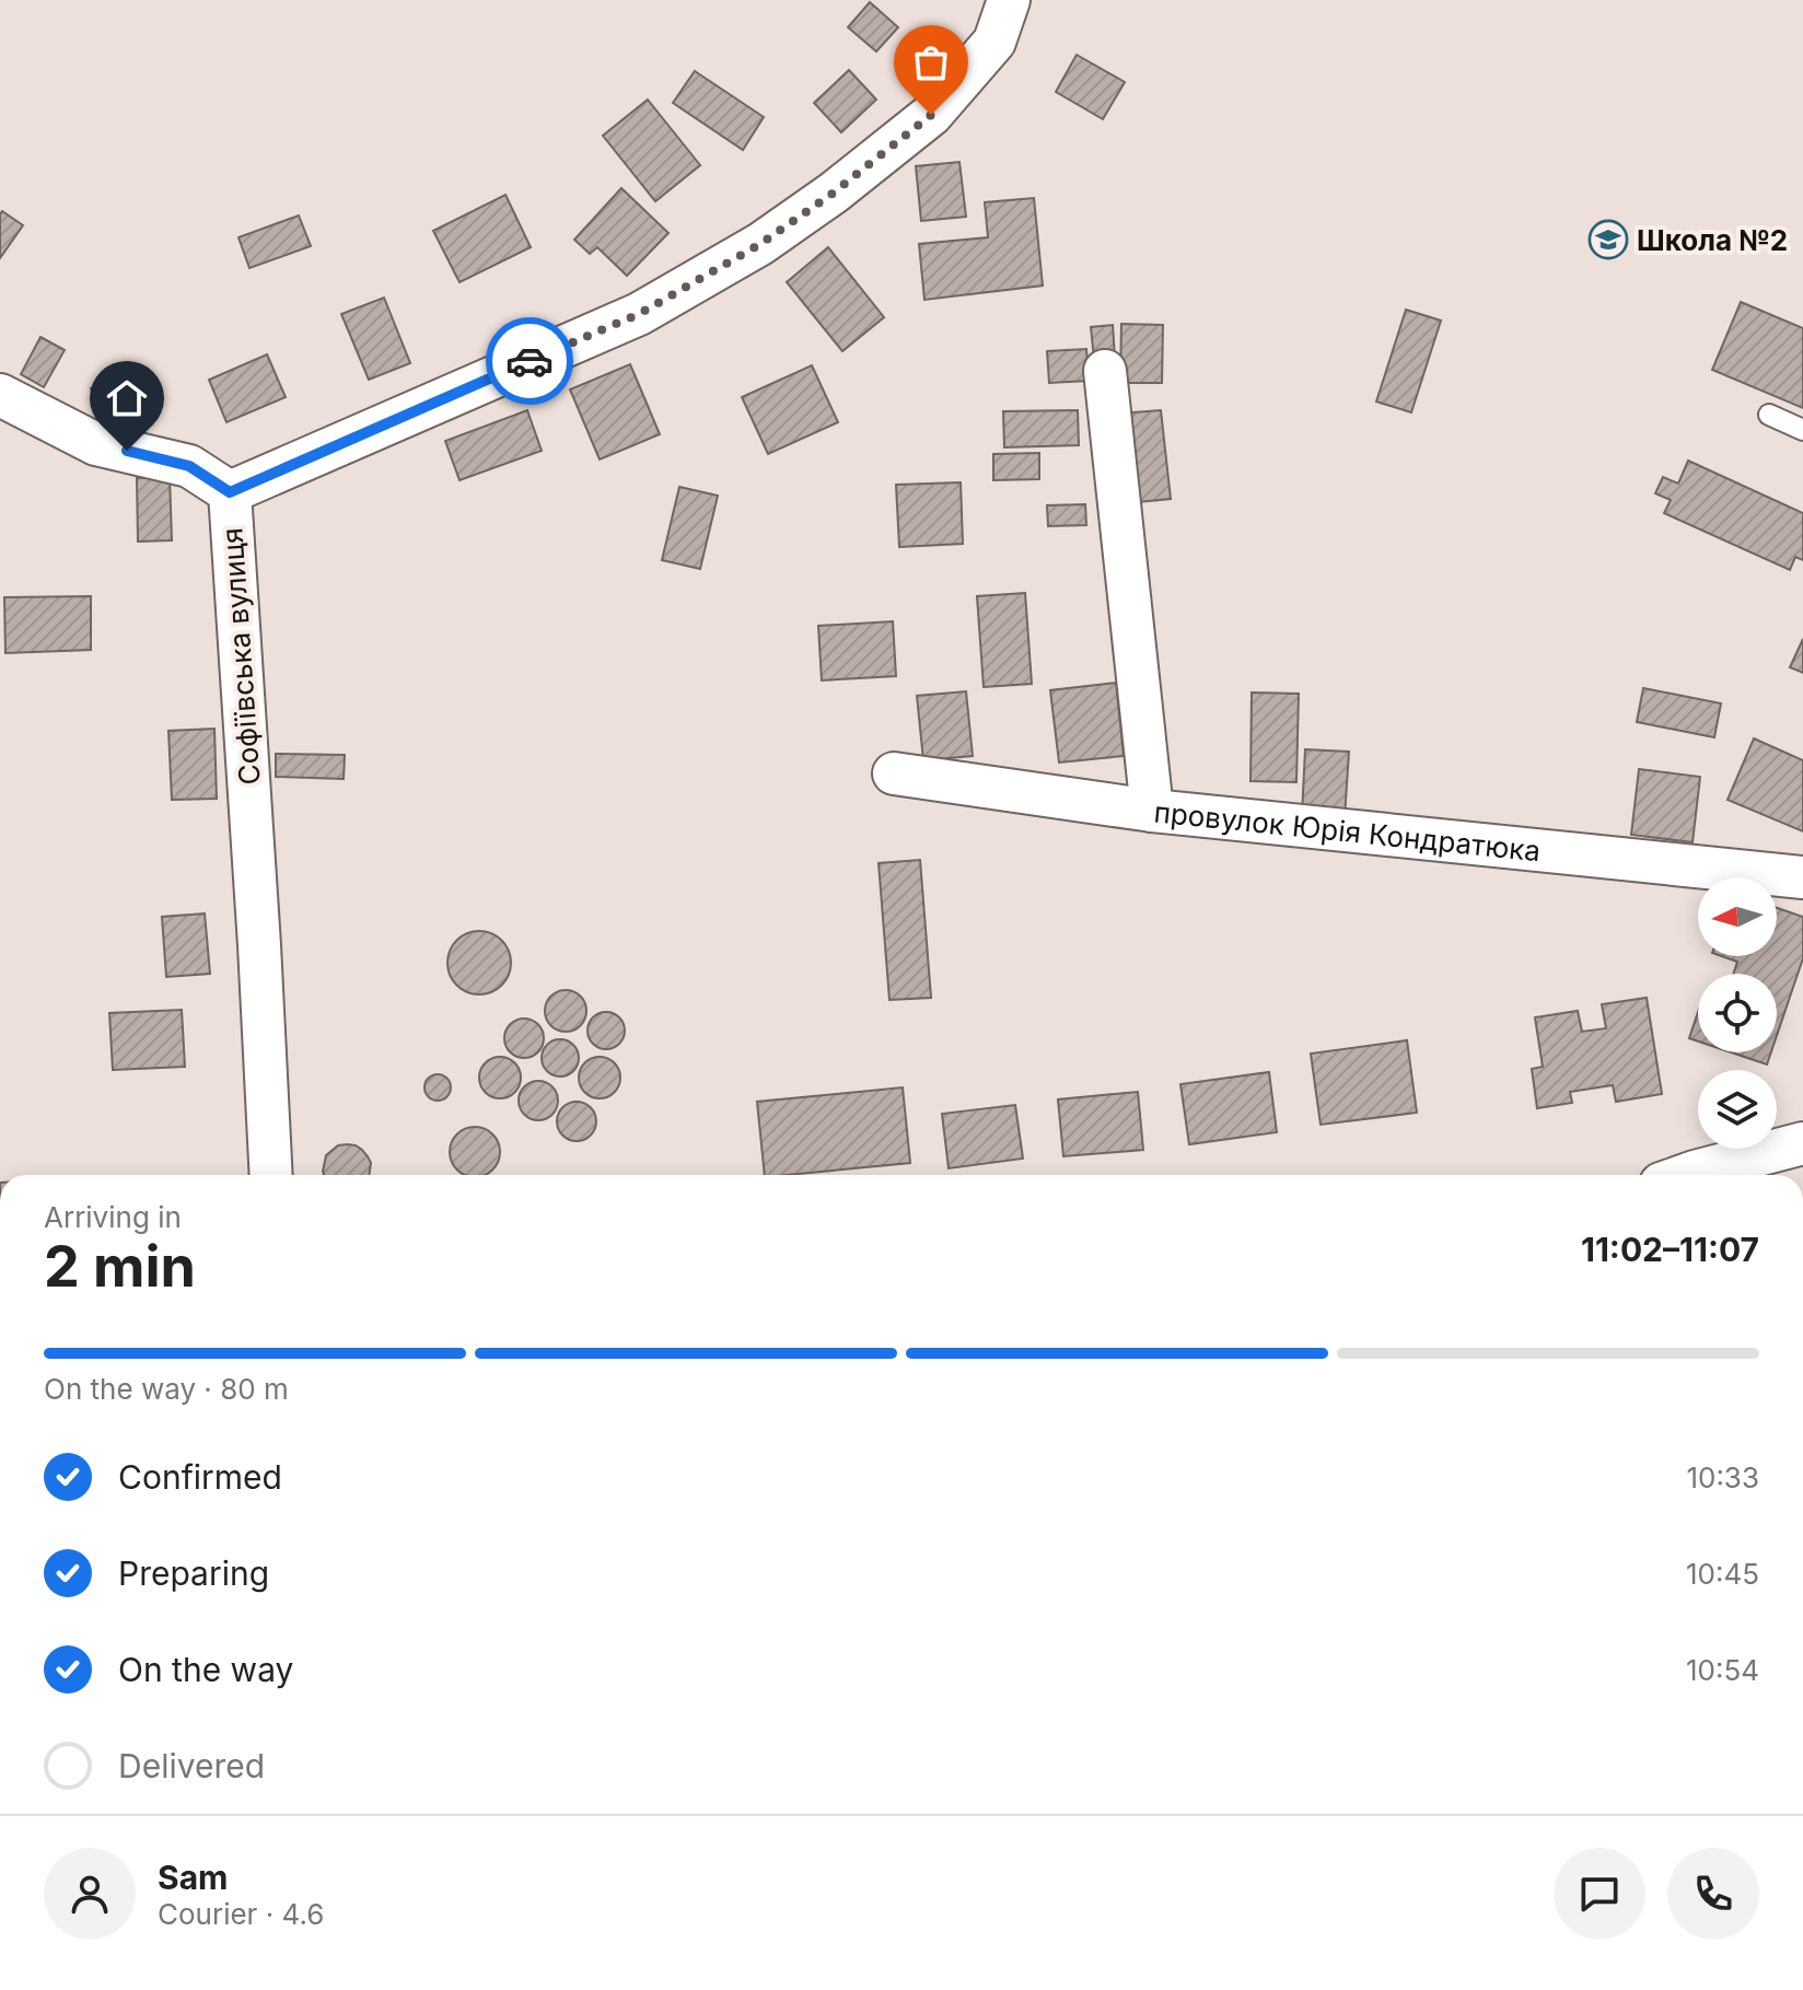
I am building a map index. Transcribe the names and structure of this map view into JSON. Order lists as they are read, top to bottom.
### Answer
{
  "streets": {
    "street": ["Софіївська вулиця", "провулок Юрія Кондратюка"]
  },
  "places": {
    "school or university": ["Школа №2"]
  },
  "north": "left",
  "page": {
    "heading": ["2 min", "Arriving in", "11:02–11:07"],
    "panel": ["Sam", "Courier · 4.6"],
    "bar": "On the way · 80 m",
    "list": [
      ["Confirmed", "10:33"],
      ["Preparing", "10:45"],
      ["On the way", "10:54"],
      "Delivered"
    ]
  }
}
